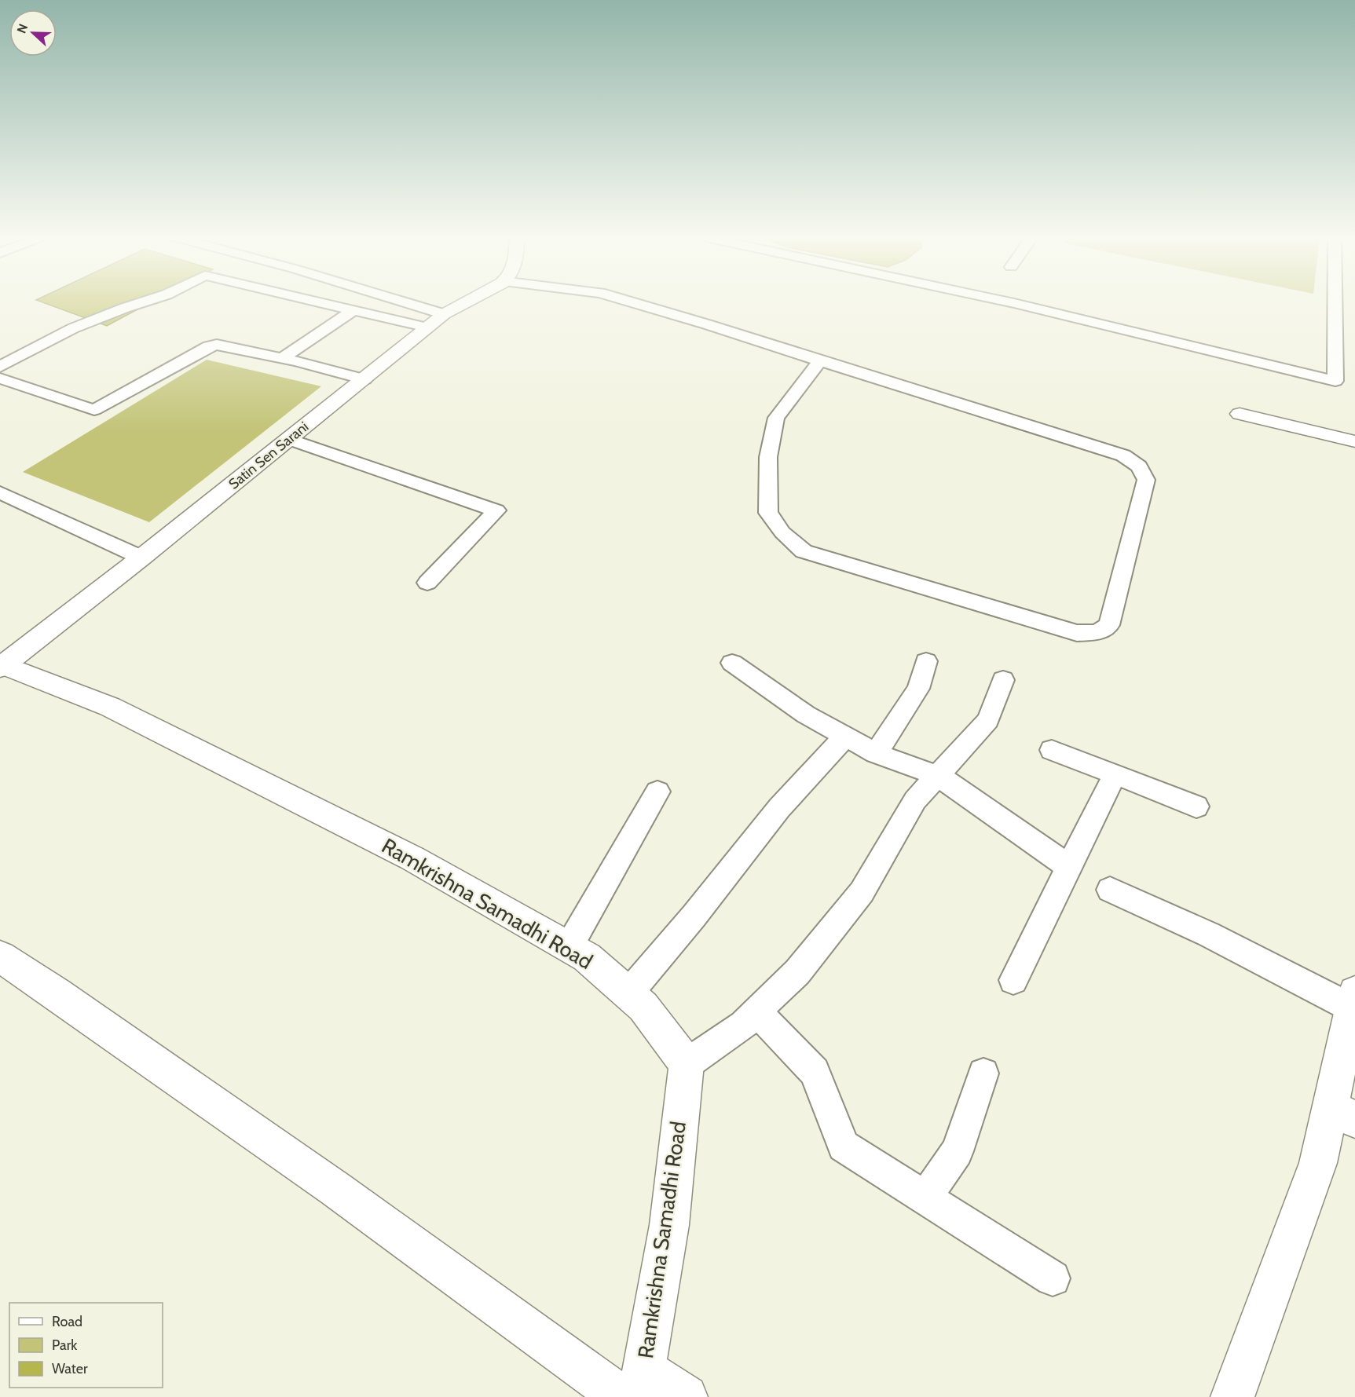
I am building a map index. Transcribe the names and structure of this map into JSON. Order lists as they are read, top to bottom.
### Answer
{
  "streets": {
    "street": ["Satin Sen Sarani", "Ramkrishna Samadhi Road"]
  },
  "crossings": [
    ["Satin Sen Sarani", "Ramkrishna Samadhi Road"]
  ],
  "legend": ["Road", "Park", "Water"],
  "north": "left"
}
